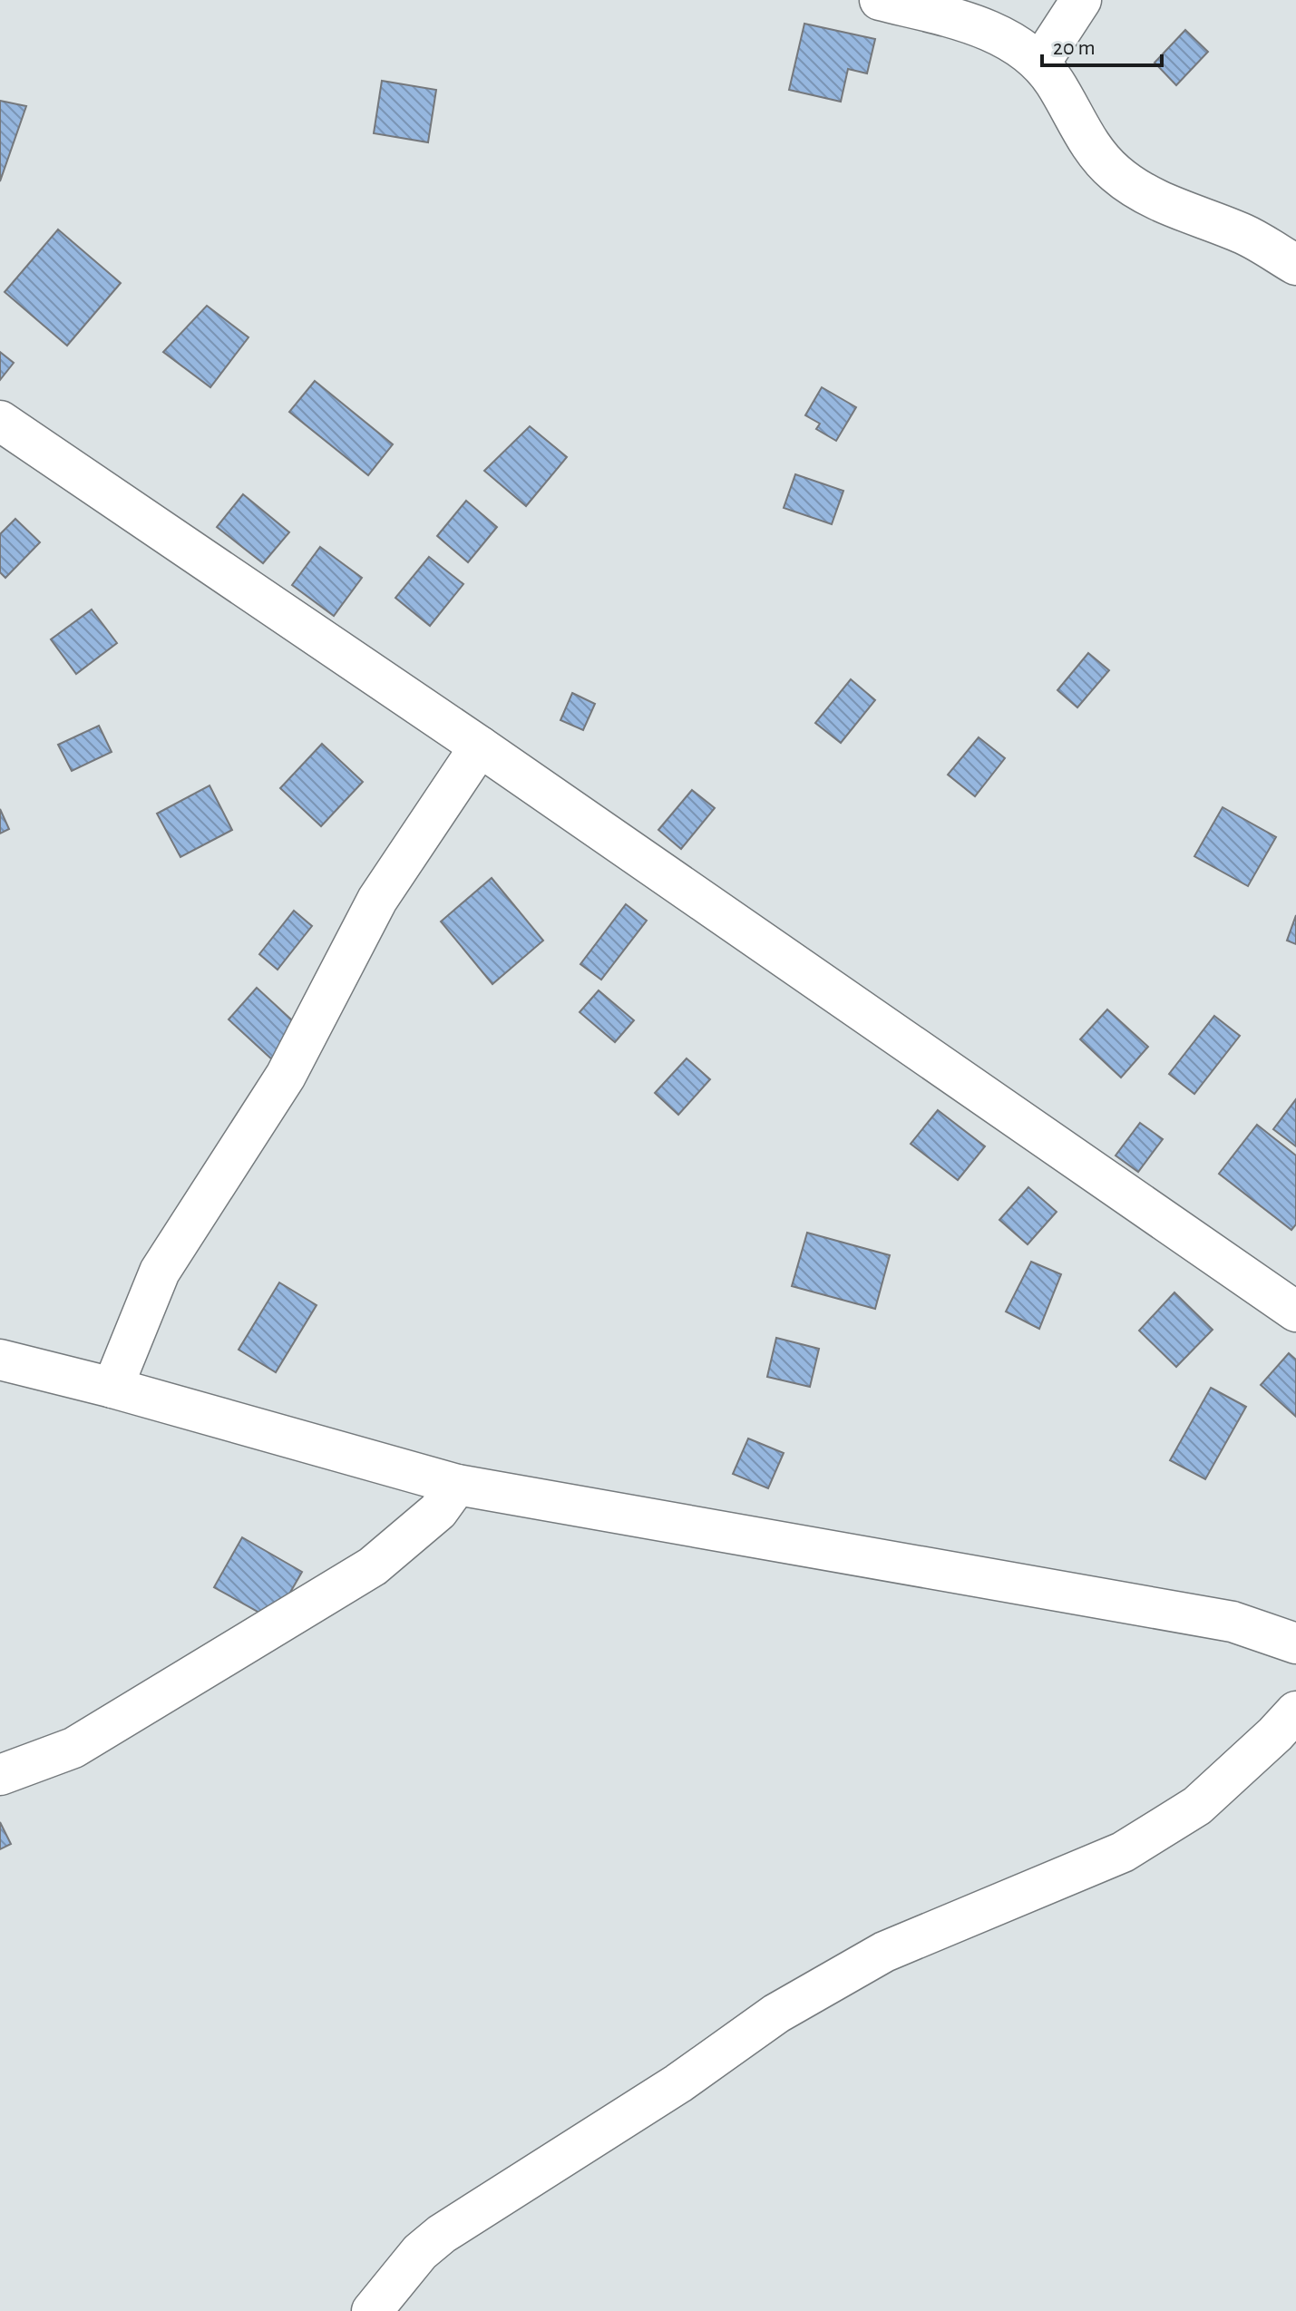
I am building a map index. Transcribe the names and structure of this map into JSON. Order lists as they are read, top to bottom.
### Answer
{
  "scale_bar": "20 m"
}
